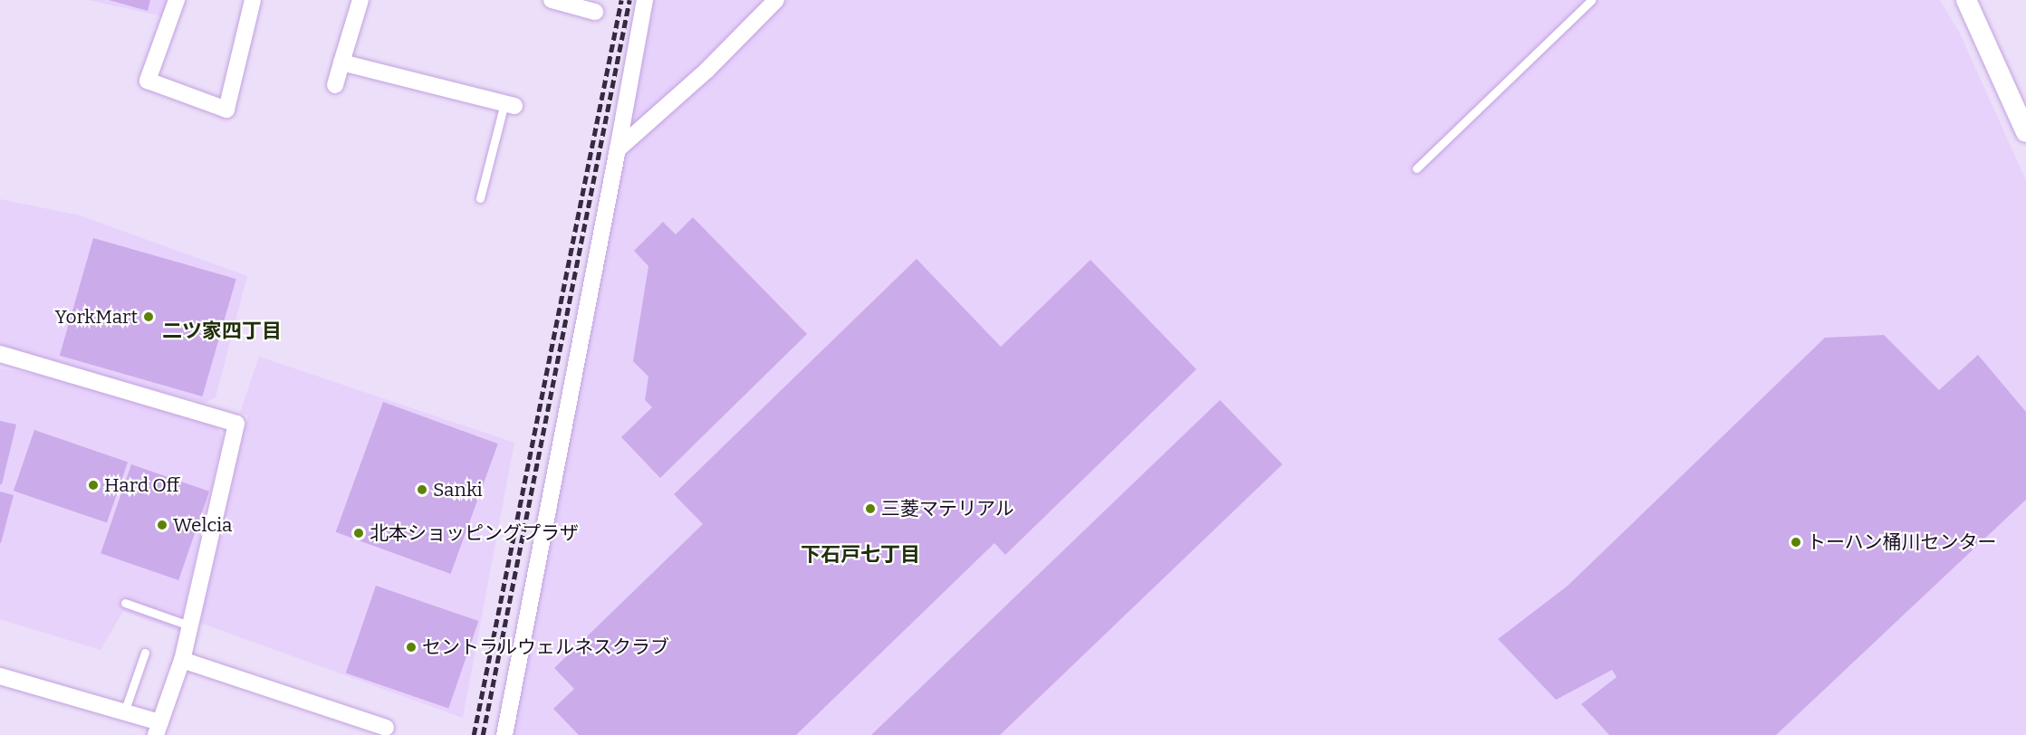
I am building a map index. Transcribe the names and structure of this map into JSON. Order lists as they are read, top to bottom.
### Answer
{
  "districts": ["二ツ家四丁目", "下石戸七丁目"],
  "places": [
    "YorkMart",
    "Hard Off",
    "Sanki",
    "三菱マテリアル",
    "Welcia",
    "北本ショッピングプラザ",
    "トーハン桶川センター",
    "セントラルウェルネスクラブ"
  ]
}
